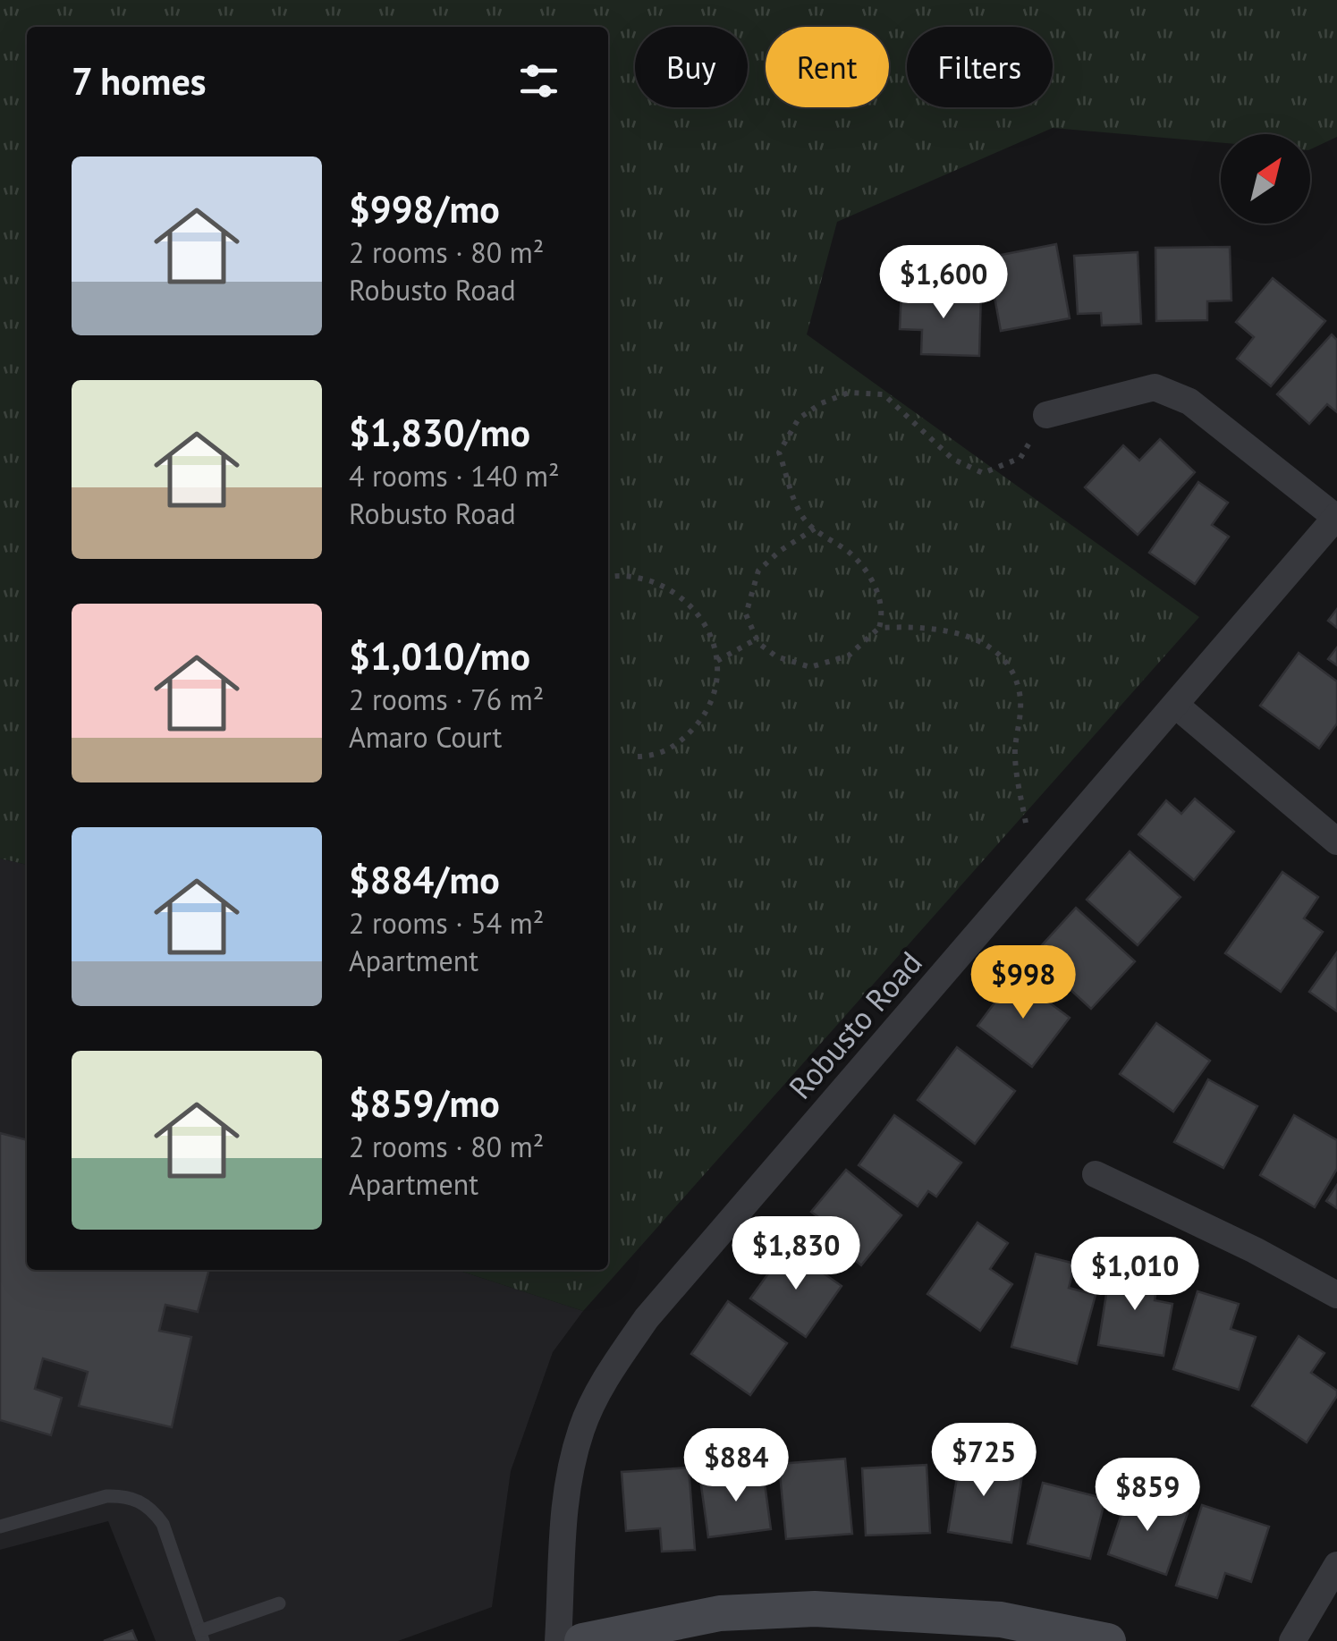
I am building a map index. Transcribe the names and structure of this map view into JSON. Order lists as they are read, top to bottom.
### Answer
{
  "streets": {
    "street": ["Robusto Road"]
  },
  "north": "top right",
  "page": {
    "chip": ["Buy", "Rent", "Filters"],
    "heading": "7 homes",
    "list": [
      {
        "name": "$998/mo",
        "note": "2 rooms · 80 m² · Robusto Road"
      },
      {
        "name": "$1,830/mo",
        "note": "4 rooms · 140 m² · Robusto Road"
      },
      {
        "name": "$1,010/mo",
        "note": "2 rooms · 76 m² · Amaro Court"
      },
      {
        "name": "$884/mo",
        "note": "2 rooms · 54 m² · Apartment"
      },
      {
        "name": "$859/mo",
        "note": "2 rooms · 80 m² · Apartment"
      }
    ],
    "price": [
      "$1,600",
      "$998",
      "$1,830",
      "$1,010",
      "$725",
      "$884",
      "$859"
    ]
  }
}
